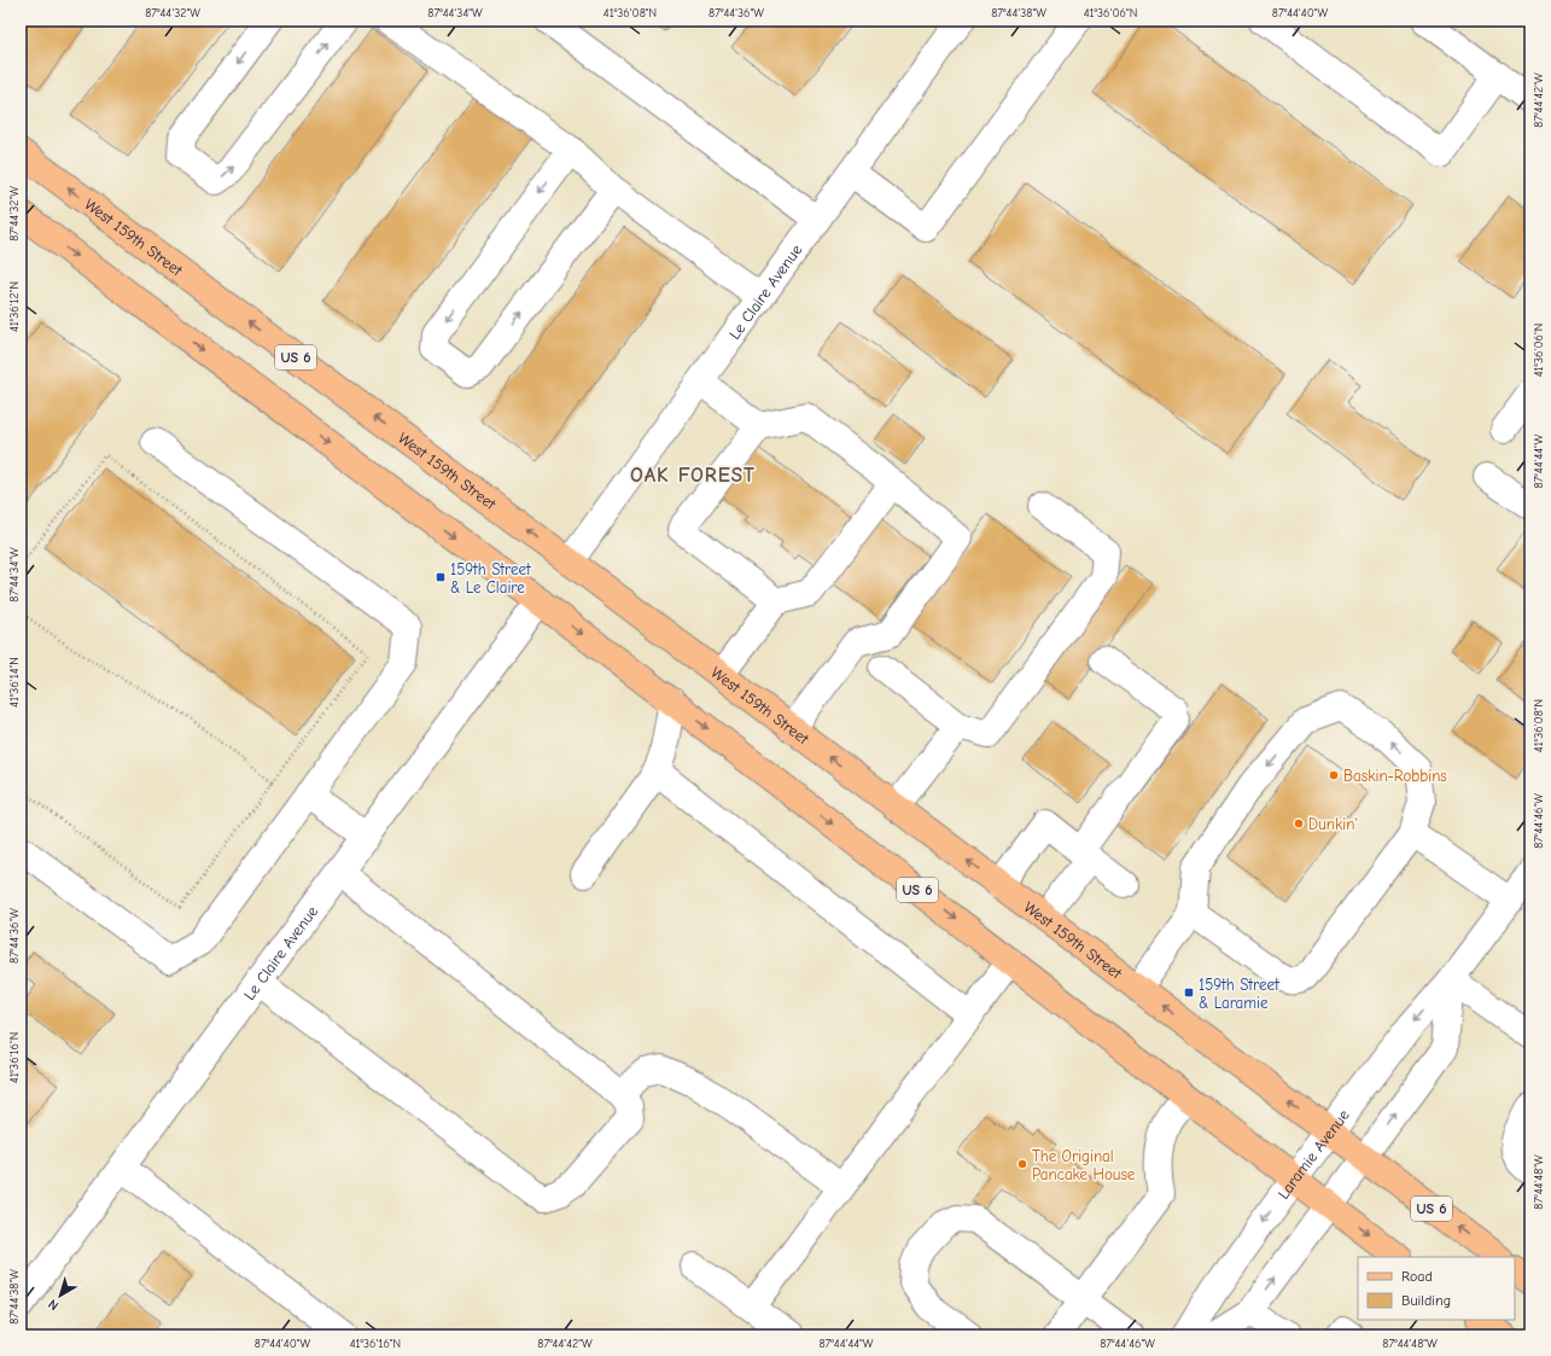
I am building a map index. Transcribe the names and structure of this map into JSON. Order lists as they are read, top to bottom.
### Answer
{
  "streets": {
    "main road": ["West 159th Street", "US 6"],
    "street": ["Le Claire Avenue", "Laramie Avenue"]
  },
  "crossings": [
    ["West 159th Street", "Le Claire Avenue"],
    ["West 159th Street", "Laramie Avenue"],
    ["Le Claire Avenue", "US 6"],
    ["US 6", "Laramie Avenue"]
  ],
  "districts": ["OAK FOREST"],
  "places": {
    "transit": ["159th Street & Le Claire", "159th Street & Laramie"],
    "other": ["Baskin-Robbins", "Dunkin'", "The Original Pancake House"]
  },
  "legend": ["Road", "Building"],
  "north": "bottom left",
  "coordinates": [
    "87°44'32\"W",
    "87°44'34\"W",
    "41°36'08\"N",
    "87°44'36\"W",
    "87°44'38\"W",
    "41°36'06\"N",
    "87°44'40\"W",
    "87°44'42\"W",
    "41°36'12\"N",
    "87°44'44\"W",
    "41°36'14\"N",
    "87°44'46\"W",
    "41°36'16\"N",
    "87°44'48\"W"
  ]
}
